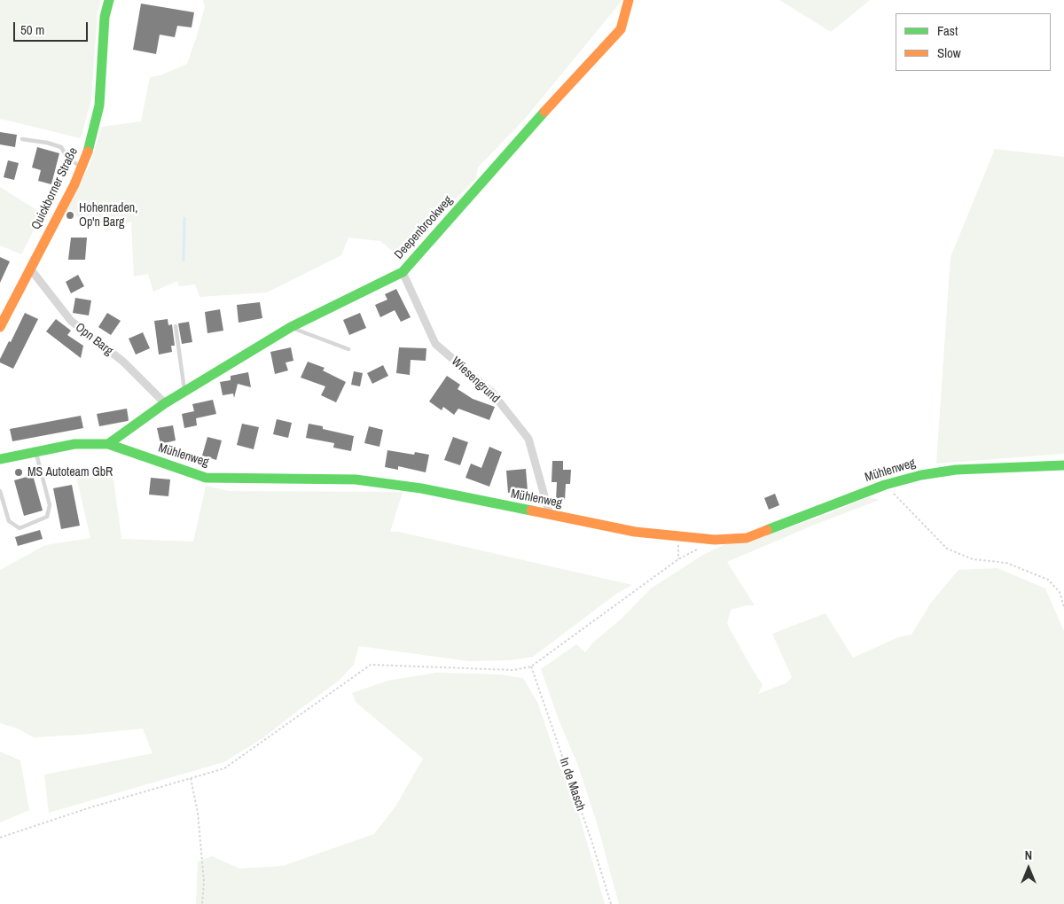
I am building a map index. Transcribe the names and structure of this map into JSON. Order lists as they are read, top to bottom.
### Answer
{
  "streets": {
    "street": [
      "Quickborner Straße",
      "Deepenbrookweg",
      "Opn Barg",
      "Wiesengrund",
      "Mühlenweg"
    ],
    "path": ["In de Masch"]
  },
  "crossings": [
    ["Quickborner Straße", "Opn Barg"],
    ["Deepenbrookweg", "Opn Barg"],
    ["Deepenbrookweg", "Wiesengrund"],
    ["Deepenbrookweg", "Mühlenweg"],
    ["Wiesengrund", "Mühlenweg"]
  ],
  "places": ["Hohenraden, Op'n Barg", "MS Autoteam GbR"],
  "legend": ["Fast", "Slow"],
  "scale_bar": "50 m",
  "north": "top"
}
